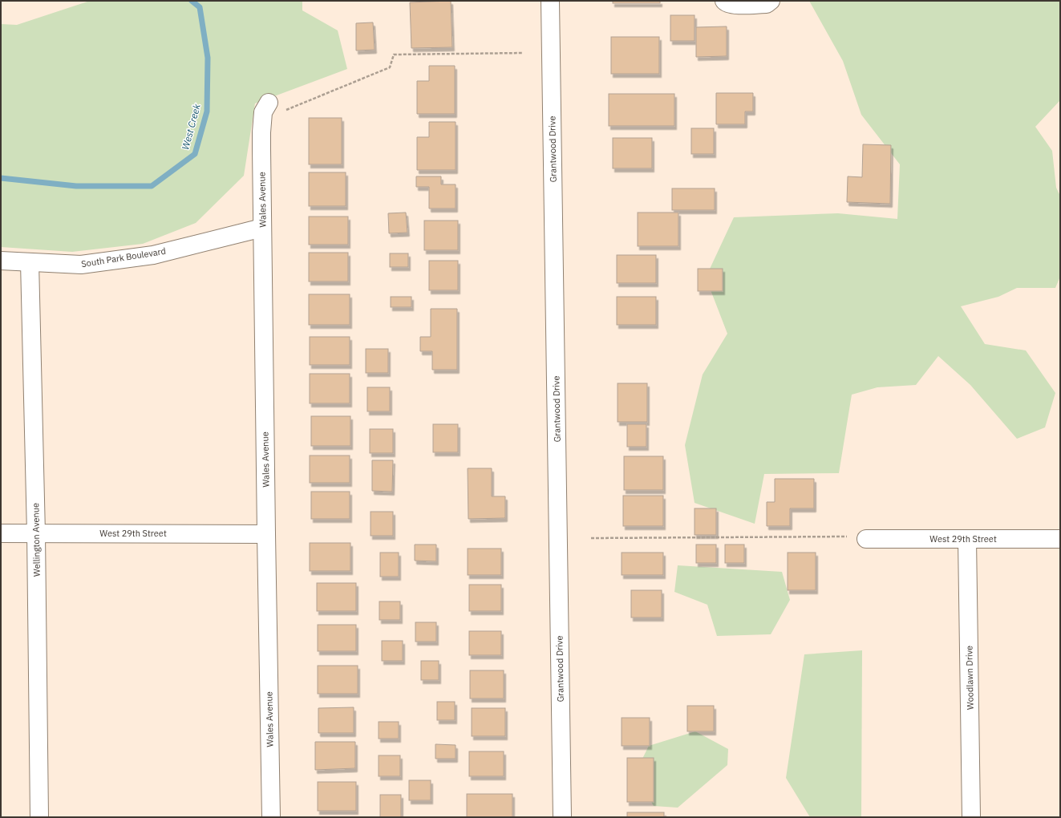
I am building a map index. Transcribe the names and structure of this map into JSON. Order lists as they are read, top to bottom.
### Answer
{
  "streets": {
    "street": [
      "Grantwood Drive",
      "Wales Avenue",
      "South Park Boulevard",
      "West 29th Street",
      "Wellington Avenue",
      "Woodlawn Drive"
    ]
  },
  "crossings": [
    ["Wales Avenue", "South Park Boulevard"],
    ["Wales Avenue", "West 29th Street"],
    ["South Park Boulevard", "Wellington Avenue"],
    ["West 29th Street", "Wellington Avenue"],
    ["West 29th Street", "Woodlawn Drive"]
  ],
  "water": ["West Creek"]
}
